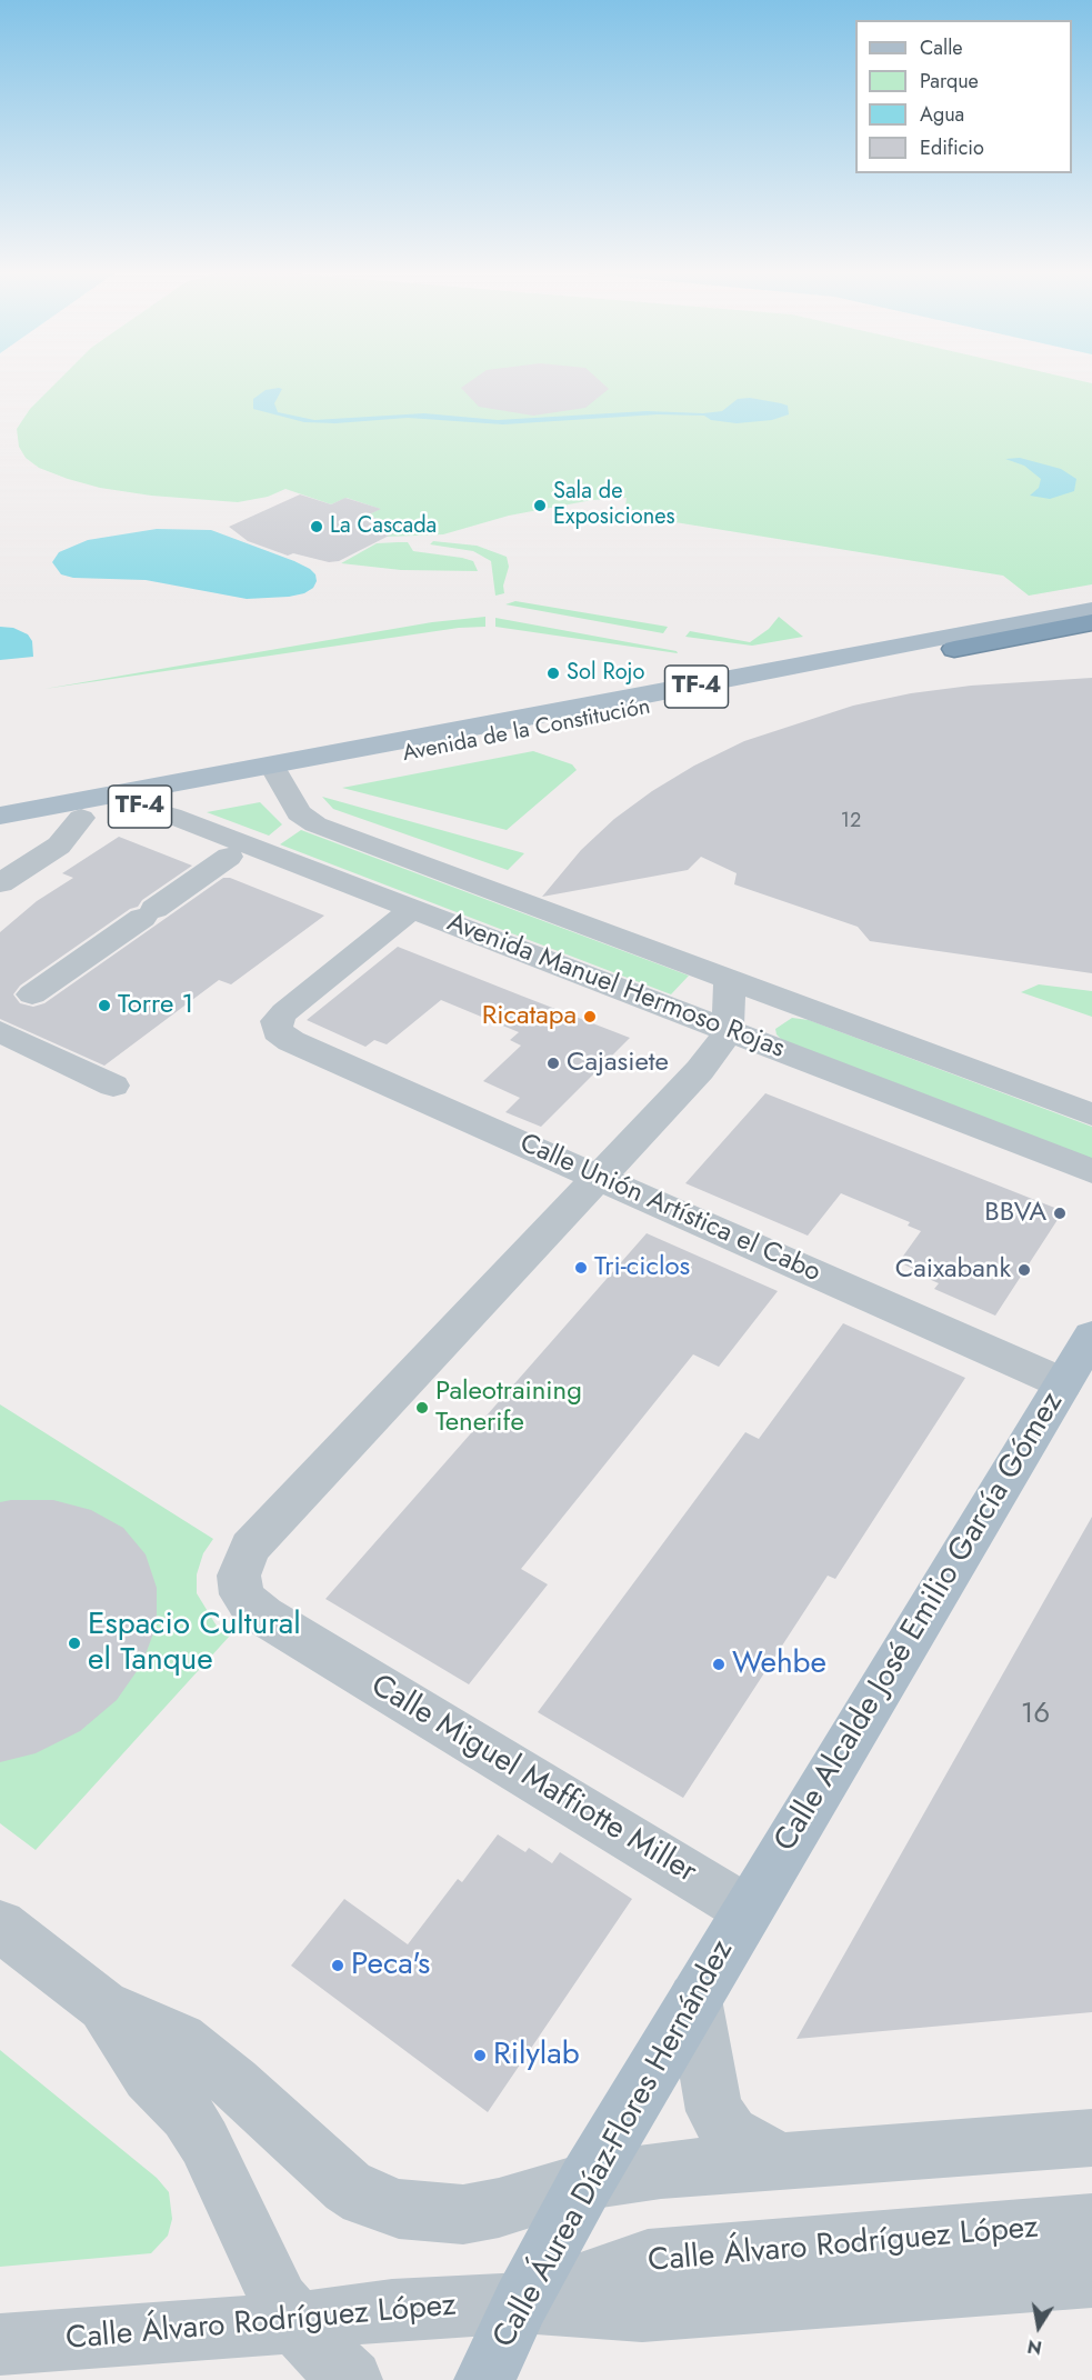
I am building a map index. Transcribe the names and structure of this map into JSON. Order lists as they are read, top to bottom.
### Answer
{
  "streets": {
    "highway": ["TF-4", "Avenida de la Constitución"],
    "main road": ["Calle Alcalde José Emilio García Gómez", "Calle Áurea Díaz-Flores Hernández"],
    "street": [
      "Avenida Manuel Hermoso Rojas",
      "Calle Unión Artística el Cabo",
      "Calle Miguel Maffiotte Miller",
      "Calle Álvaro Rodríguez López"
    ]
  },
  "crossings": [
    ["Avenida de la Constitución", "Avenida Manuel Hermoso Rojas"],
    ["Avenida Manuel Hermoso Rojas", "Calle Unión Artística el Cabo"],
    ["Avenida Manuel Hermoso Rojas", "Calle Miguel Maffiotte Miller"],
    ["Calle Unión Artística el Cabo", "Calle Alcalde José Emilio García Gómez"],
    ["Calle Unión Artística el Cabo", "Calle Miguel Maffiotte Miller"],
    ["Calle Alcalde José Emilio García Gómez", "Calle Miguel Maffiotte Miller"],
    ["Calle Alcalde José Emilio García Gómez", "Calle Áurea Díaz-Flores Hernández"],
    ["Calle Miguel Maffiotte Miller", "Calle Áurea Díaz-Flores Hernández"],
    ["Calle Áurea Díaz-Flores Hernández", "Calle Álvaro Rodríguez López"]
  ],
  "places": [
    "Sala de Exposiciones",
    "La Cascada",
    "Sol Rojo",
    "Torre 1",
    "Ricatapa",
    "Cajasiete",
    "BBVA",
    "Tri-ciclos",
    "Caixabank",
    "Paleotraining Tenerife",
    "Espacio Cultural el Tanque",
    "Wehbe",
    "Peca's",
    "Rilylab"
  ],
  "house_numbers": ["12", "16"],
  "legend": [
    "Calle",
    "Parque",
    "Agua",
    "Edificio"
  ],
  "north": "bottom"
}
